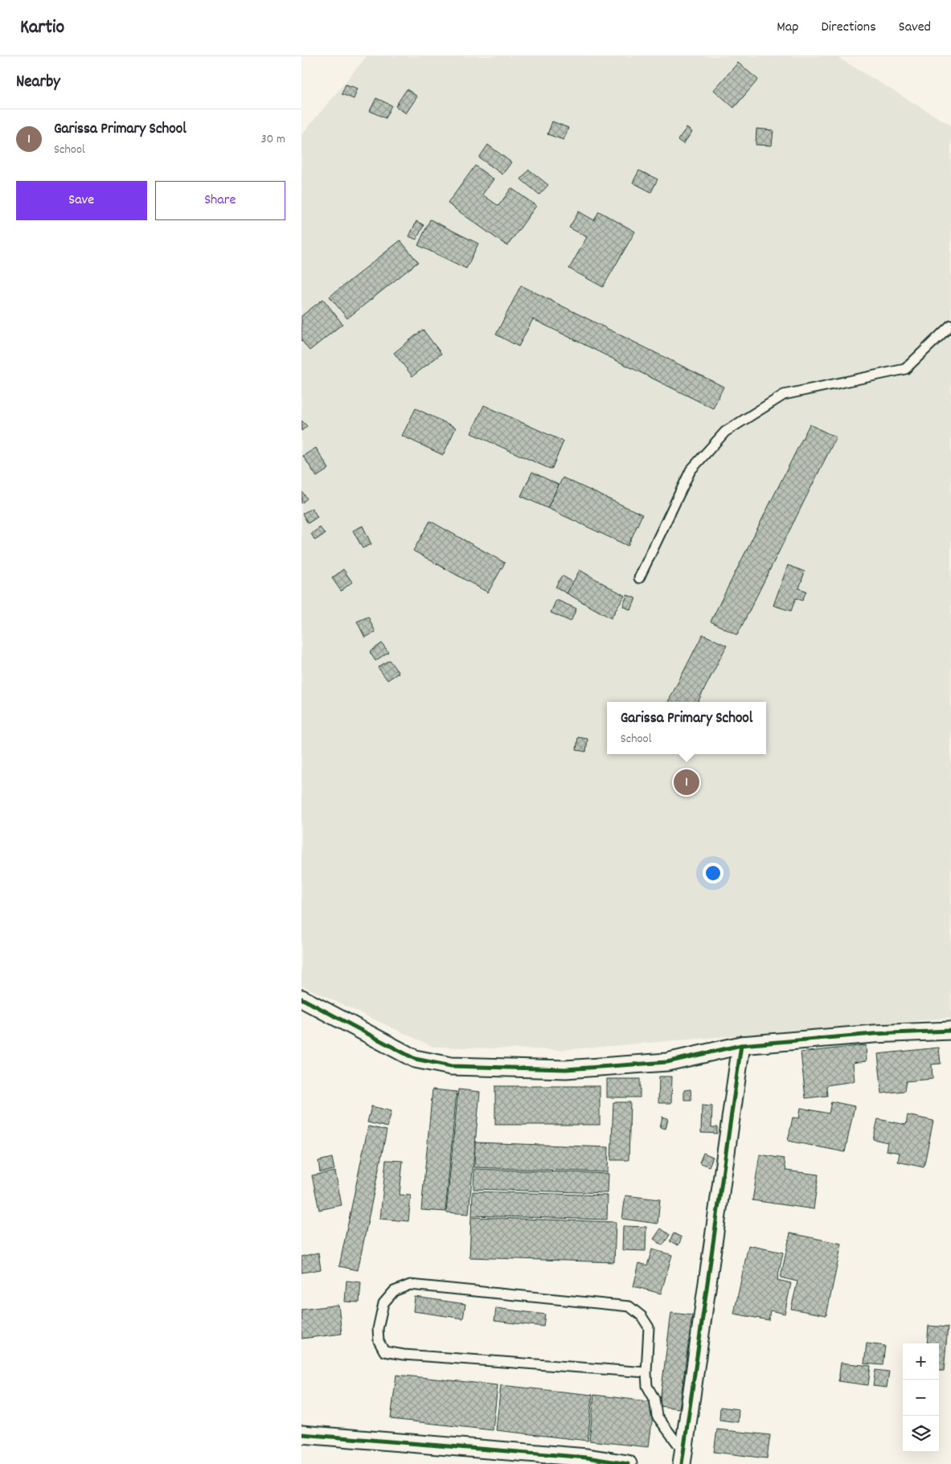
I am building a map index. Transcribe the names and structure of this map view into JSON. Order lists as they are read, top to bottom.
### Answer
{
  "page": {
    "header": "Kartio",
    "nav": ["Map", "Directions", "Saved"],
    "heading": "Nearby",
    "list": [
      {
        "mark": "1",
        "name": "Garissa Primary School",
        "note": "School",
        "value": "30 m"
      }
    ],
    "buttons": ["Save", "Share"],
    "popup": ["Garissa Primary School", "School"],
    "pins": "1",
    "map_buttons": ["+", "−"]
  }
}
